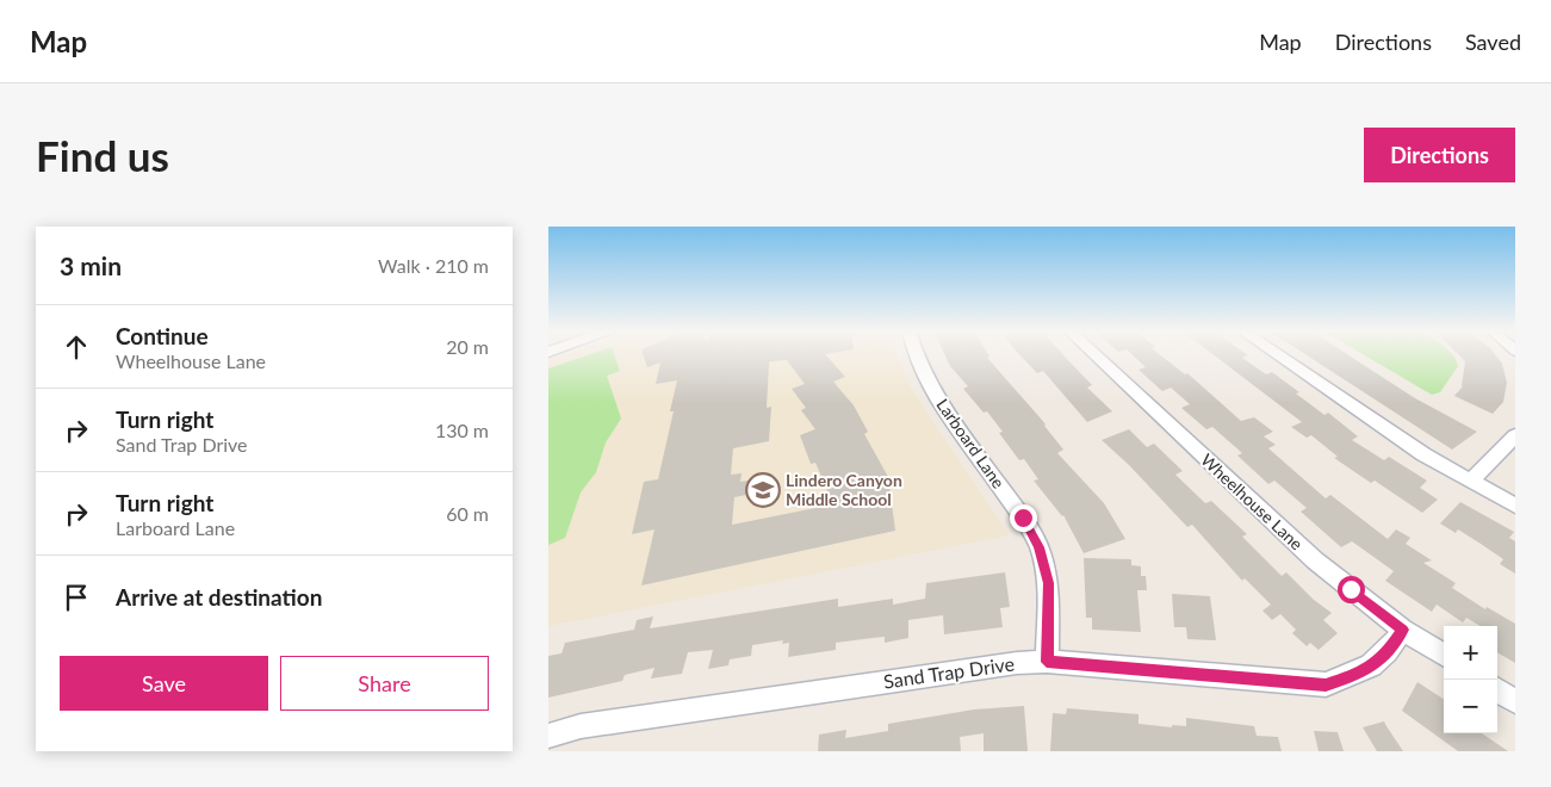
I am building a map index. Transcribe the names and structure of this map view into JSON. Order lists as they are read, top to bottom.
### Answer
{
  "streets": {
    "street": ["Larboard Lane", "Wheelhouse Lane", "Sand Trap Drive"]
  },
  "crossings": [
    ["Larboard Lane", "Sand Trap Drive"],
    ["Wheelhouse Lane", "Sand Trap Drive"]
  ],
  "places": {
    "school or university": ["Lindero Canyon Middle School"]
  },
  "page": {
    "header": "Map",
    "nav": ["Map", "Directions", "Saved"],
    "buttons": [
      "Directions",
      ["Save", "Share"]
    ],
    "title": "Find us",
    "heading": ["3 min", "Walk · 210 m"],
    "list": [
      ["Continue", "Wheelhouse Lane", "20 m"],
      ["Turn right", "Sand Trap Drive", "130 m"],
      ["Turn right", "Larboard Lane", "60 m"],
      "Arrive at destination"
    ],
    "map_buttons": ["+", "−"]
  }
}
